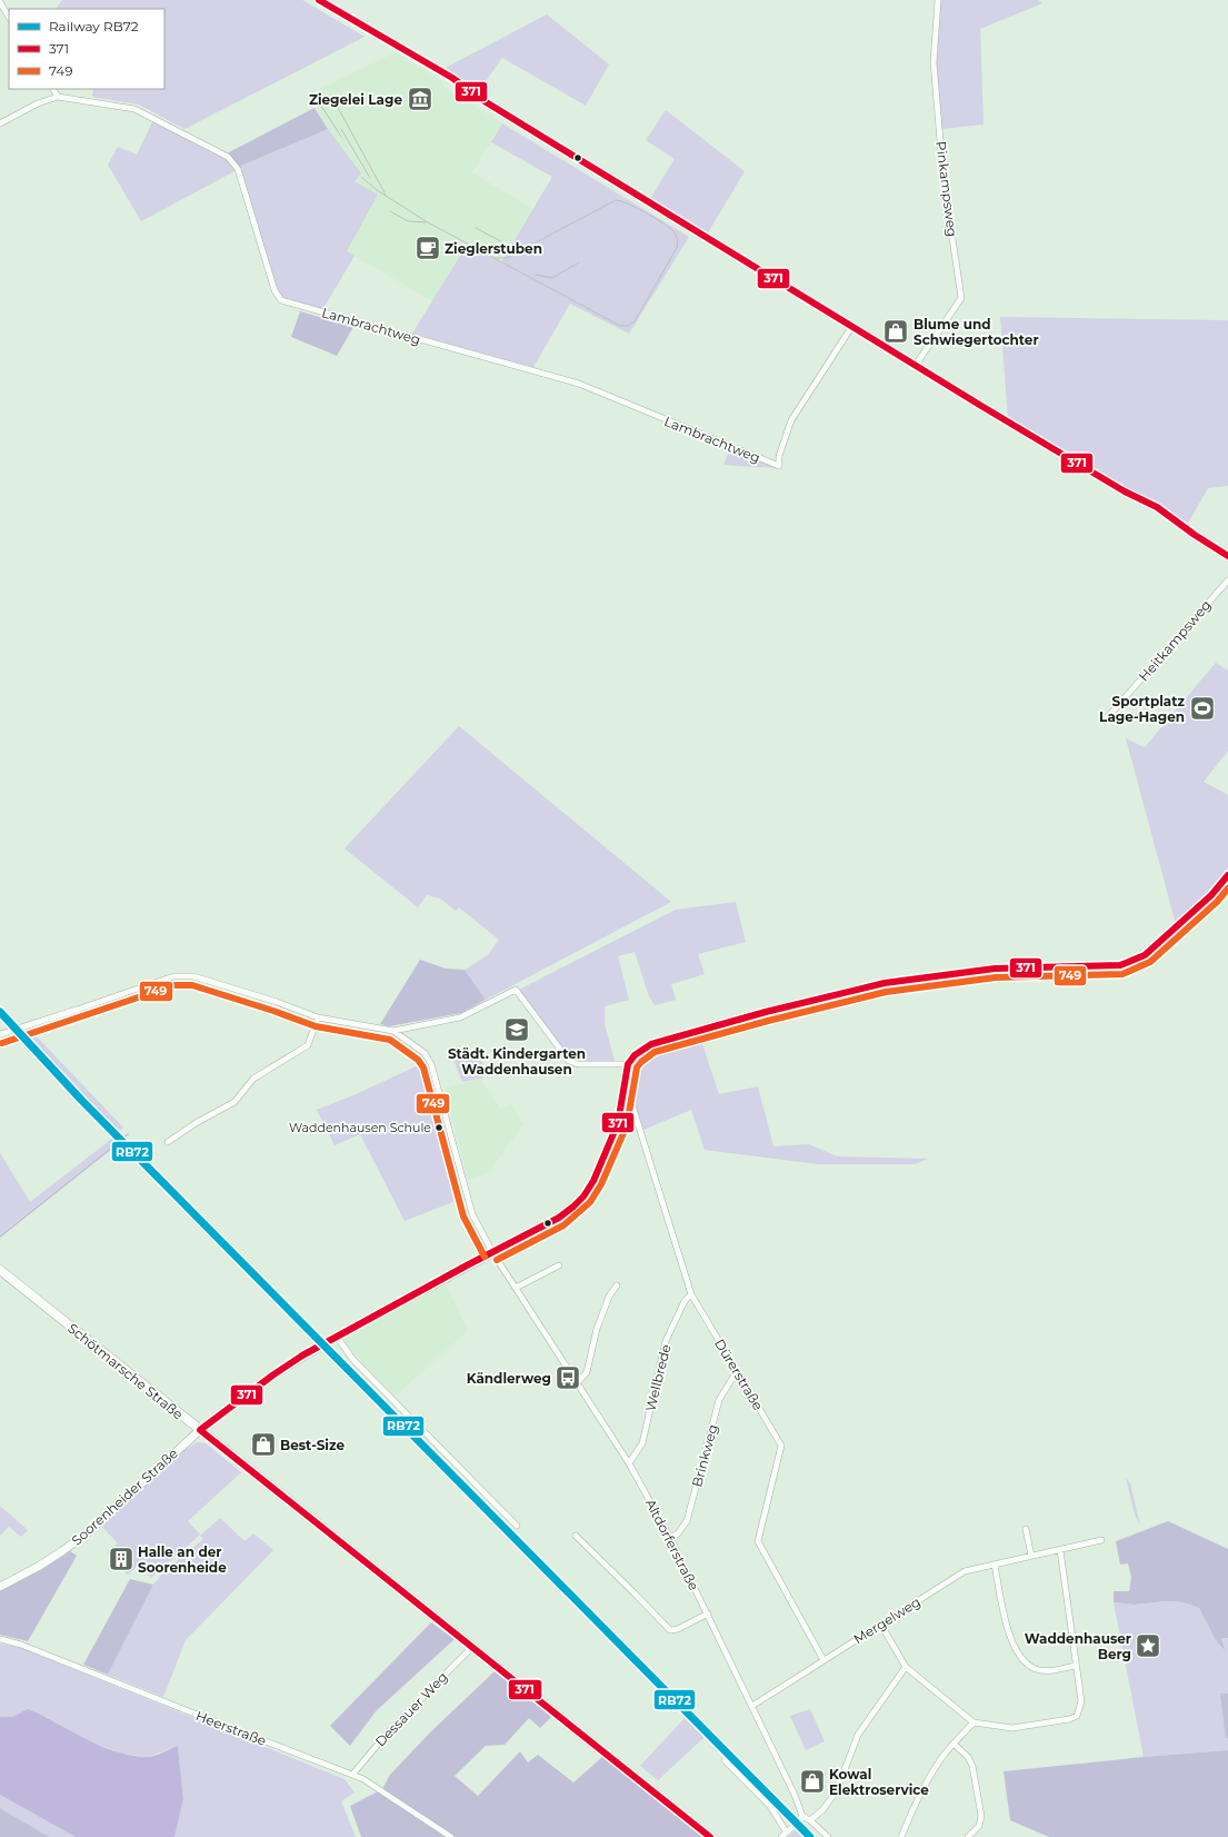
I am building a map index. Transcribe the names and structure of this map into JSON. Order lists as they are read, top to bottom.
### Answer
{
  "streets": {
    "main road": ["Schötmarsche Straße", "Soorenheider Straße"],
    "street": [
      "Pinkampsweg",
      "Lambrachtweg",
      "Heitkampsweg",
      "Dürerstraße",
      "Wellbrede",
      "Brinkweg",
      "Altdorferstraße",
      "Mergelweg",
      "Dessauer Weg",
      "Heerstraße"
    ]
  },
  "crossings": [
    ["Schötmarsche Straße", "Soorenheider Straße"],
    ["Schötmarsche Straße", "Dessauer Weg"],
    ["Dürerstraße", "Wellbrede"],
    ["Dürerstraße", "Brinkweg"],
    ["Dürerstraße", "Soorenheider Straße"],
    ["Dürerstraße", "Mergelweg"],
    ["Wellbrede", "Altdorferstraße"],
    ["Brinkweg", "Altdorferstraße"],
    ["Soorenheider Straße", "Altdorferstraße"],
    ["Altdorferstraße", "Mergelweg"],
    ["Dessauer Weg", "Heerstraße"]
  ],
  "places": {
    "museum": ["Ziegelei Lage"],
    "cafe": ["Zieglerstuben"],
    "shop": ["Blume und Schwiegertochter", "Best-Size", "Kowal Elektroservice"],
    "sports": ["Sportplatz Lage-Hagen"],
    "school or university": ["Städt. Kindergarten Waddenhausen"],
    "other": ["Waddenhausen Schule"],
    "bus stop": ["Kändlerweg"],
    "building": ["Halle an der Soorenheide"],
    "place": ["Waddenhauser Berg"]
  },
  "lines": ["transit line 371", "transit line 749", "rail line RB72"],
  "legend": ["Railway RB72", "371", "749"]
}
